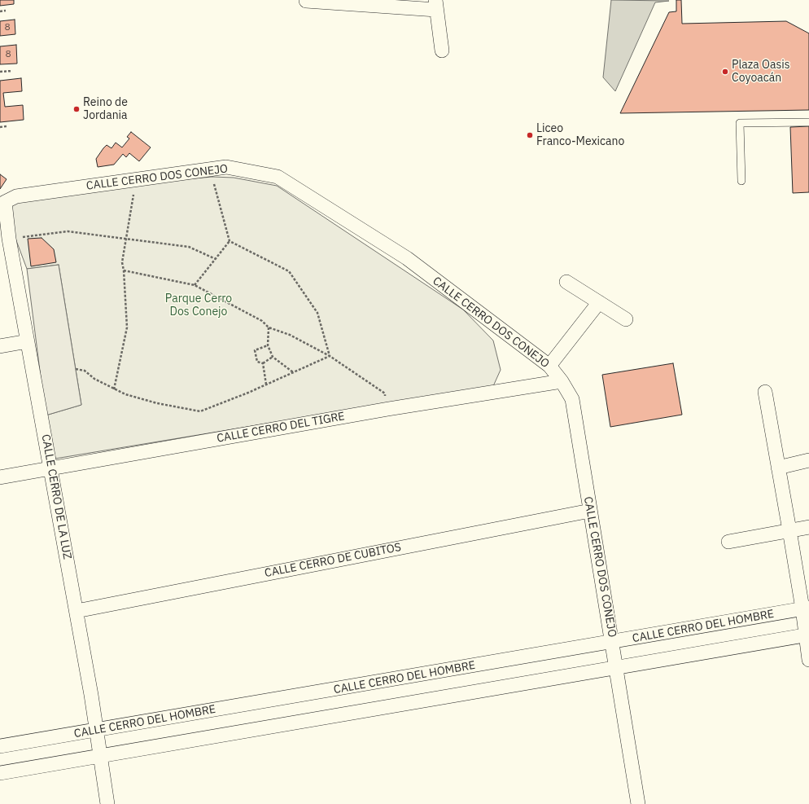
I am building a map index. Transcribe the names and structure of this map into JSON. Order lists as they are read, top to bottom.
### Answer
{
  "streets": {
    "street": [
      "CALLE CERRO DOS CONEJO",
      "CALLE CERRO DEL TIGRE",
      "CALLE CERRO DE LA LUZ",
      "CALLE CERRO DE CUBITOS",
      "CALLE CERRO DEL HOMBRE"
    ]
  },
  "crossings": [
    ["CALLE CERRO DOS CONEJO", "CALLE CERRO DEL TIGRE"],
    ["CALLE CERRO DOS CONEJO", "CALLE CERRO DE LA LUZ"],
    ["CALLE CERRO DOS CONEJO", "CALLE CERRO DE CUBITOS"],
    ["CALLE CERRO DOS CONEJO", "CALLE CERRO DEL HOMBRE"],
    ["CALLE CERRO DEL TIGRE", "CALLE CERRO DE LA LUZ"],
    ["CALLE CERRO DE LA LUZ", "CALLE CERRO DE CUBITOS"],
    ["CALLE CERRO DE LA LUZ", "CALLE CERRO DEL HOMBRE"]
  ],
  "parks": ["Parque Cerro Dos Conejo"],
  "places": ["Plaza Oasis Coyoacán", "Reino de Jordania", "Liceo Franco-Mexicano"],
  "house_numbers": ["8", "8"]
}
